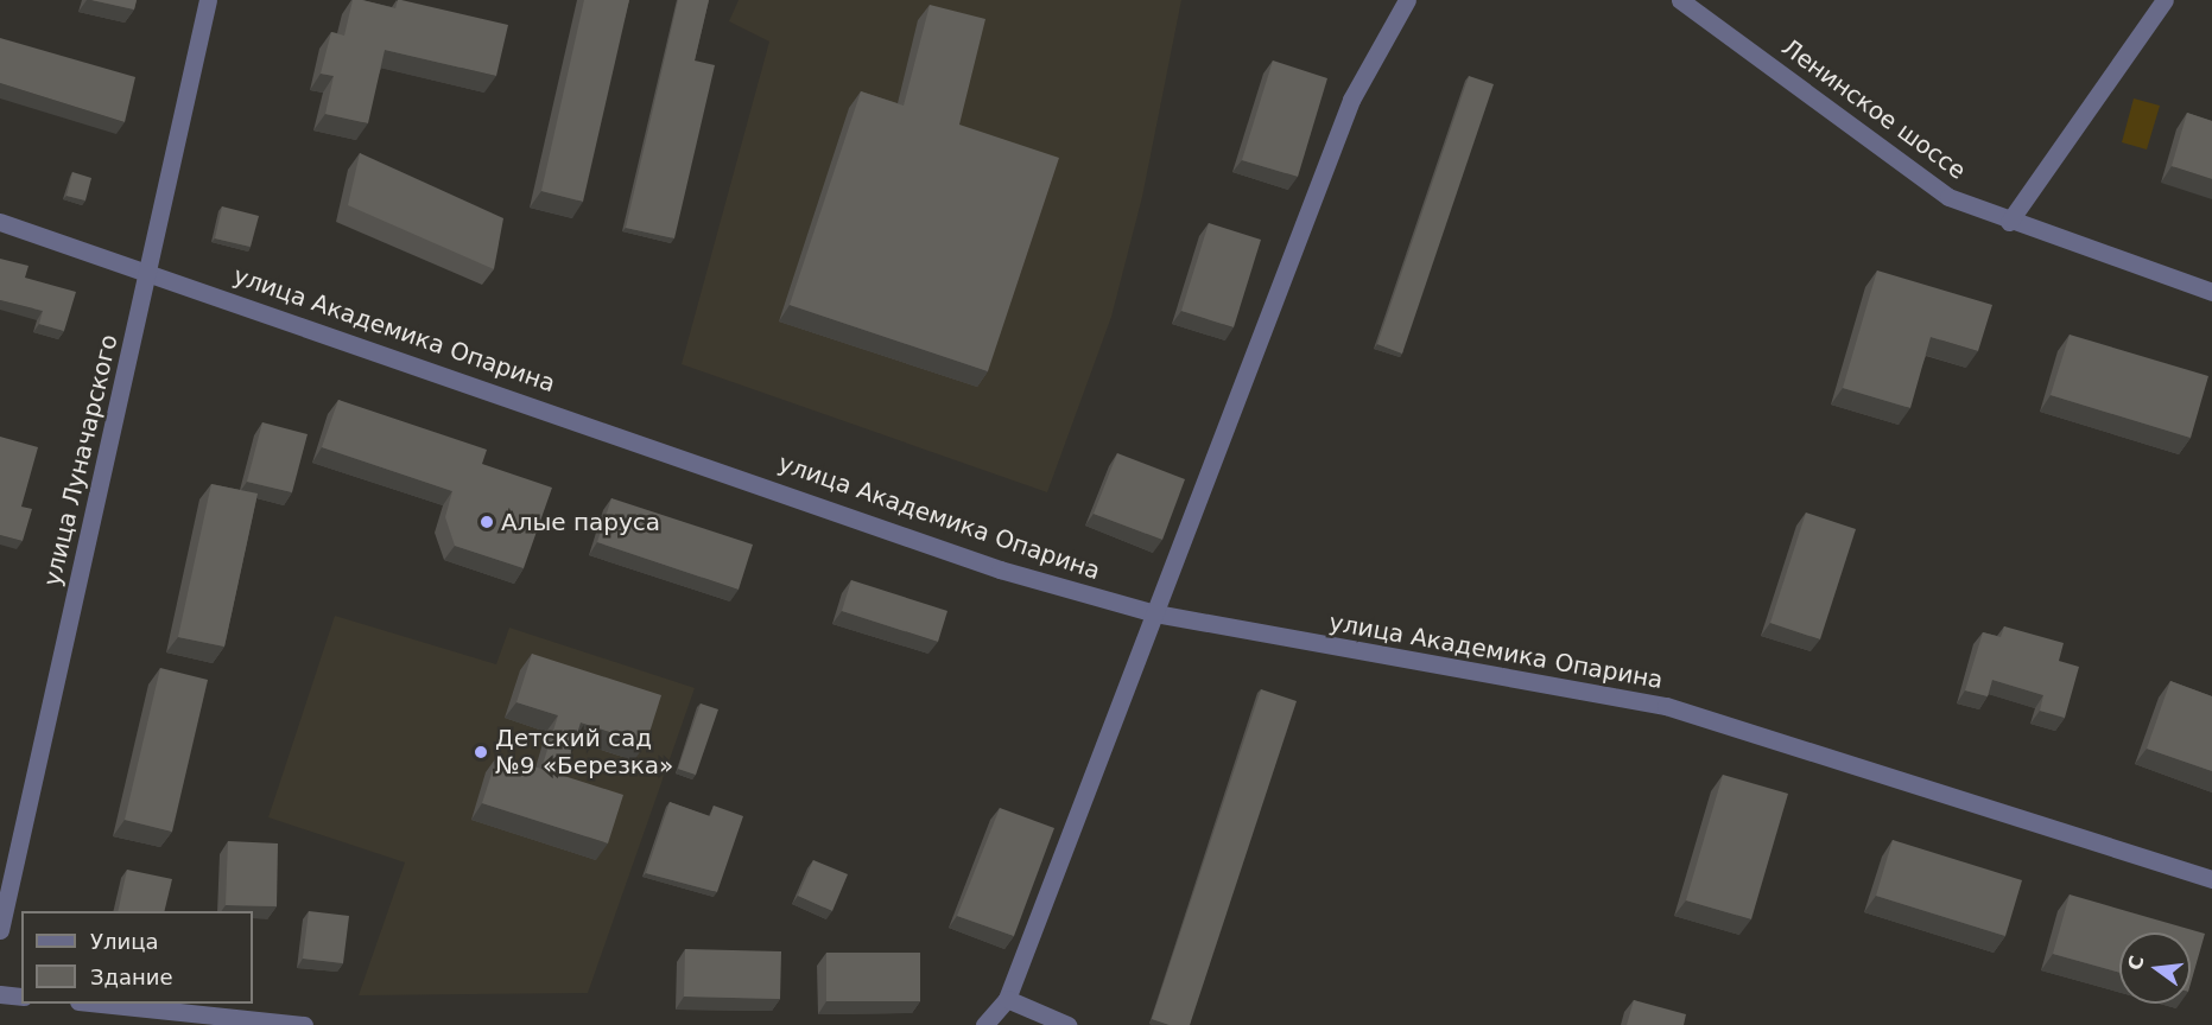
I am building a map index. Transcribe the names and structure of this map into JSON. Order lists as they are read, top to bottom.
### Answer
{
  "streets": {
    "street": ["Ленинское шоссе", "улица Академика Опарина", "улица Луначарского"]
  },
  "crossings": [
    ["улица Академика Опарина", "улица Луначарского"]
  ],
  "places": ["Алые паруса", "Детский сад №9 «Березка»"],
  "legend": ["Улица", "Здание"],
  "north": "left"
}
